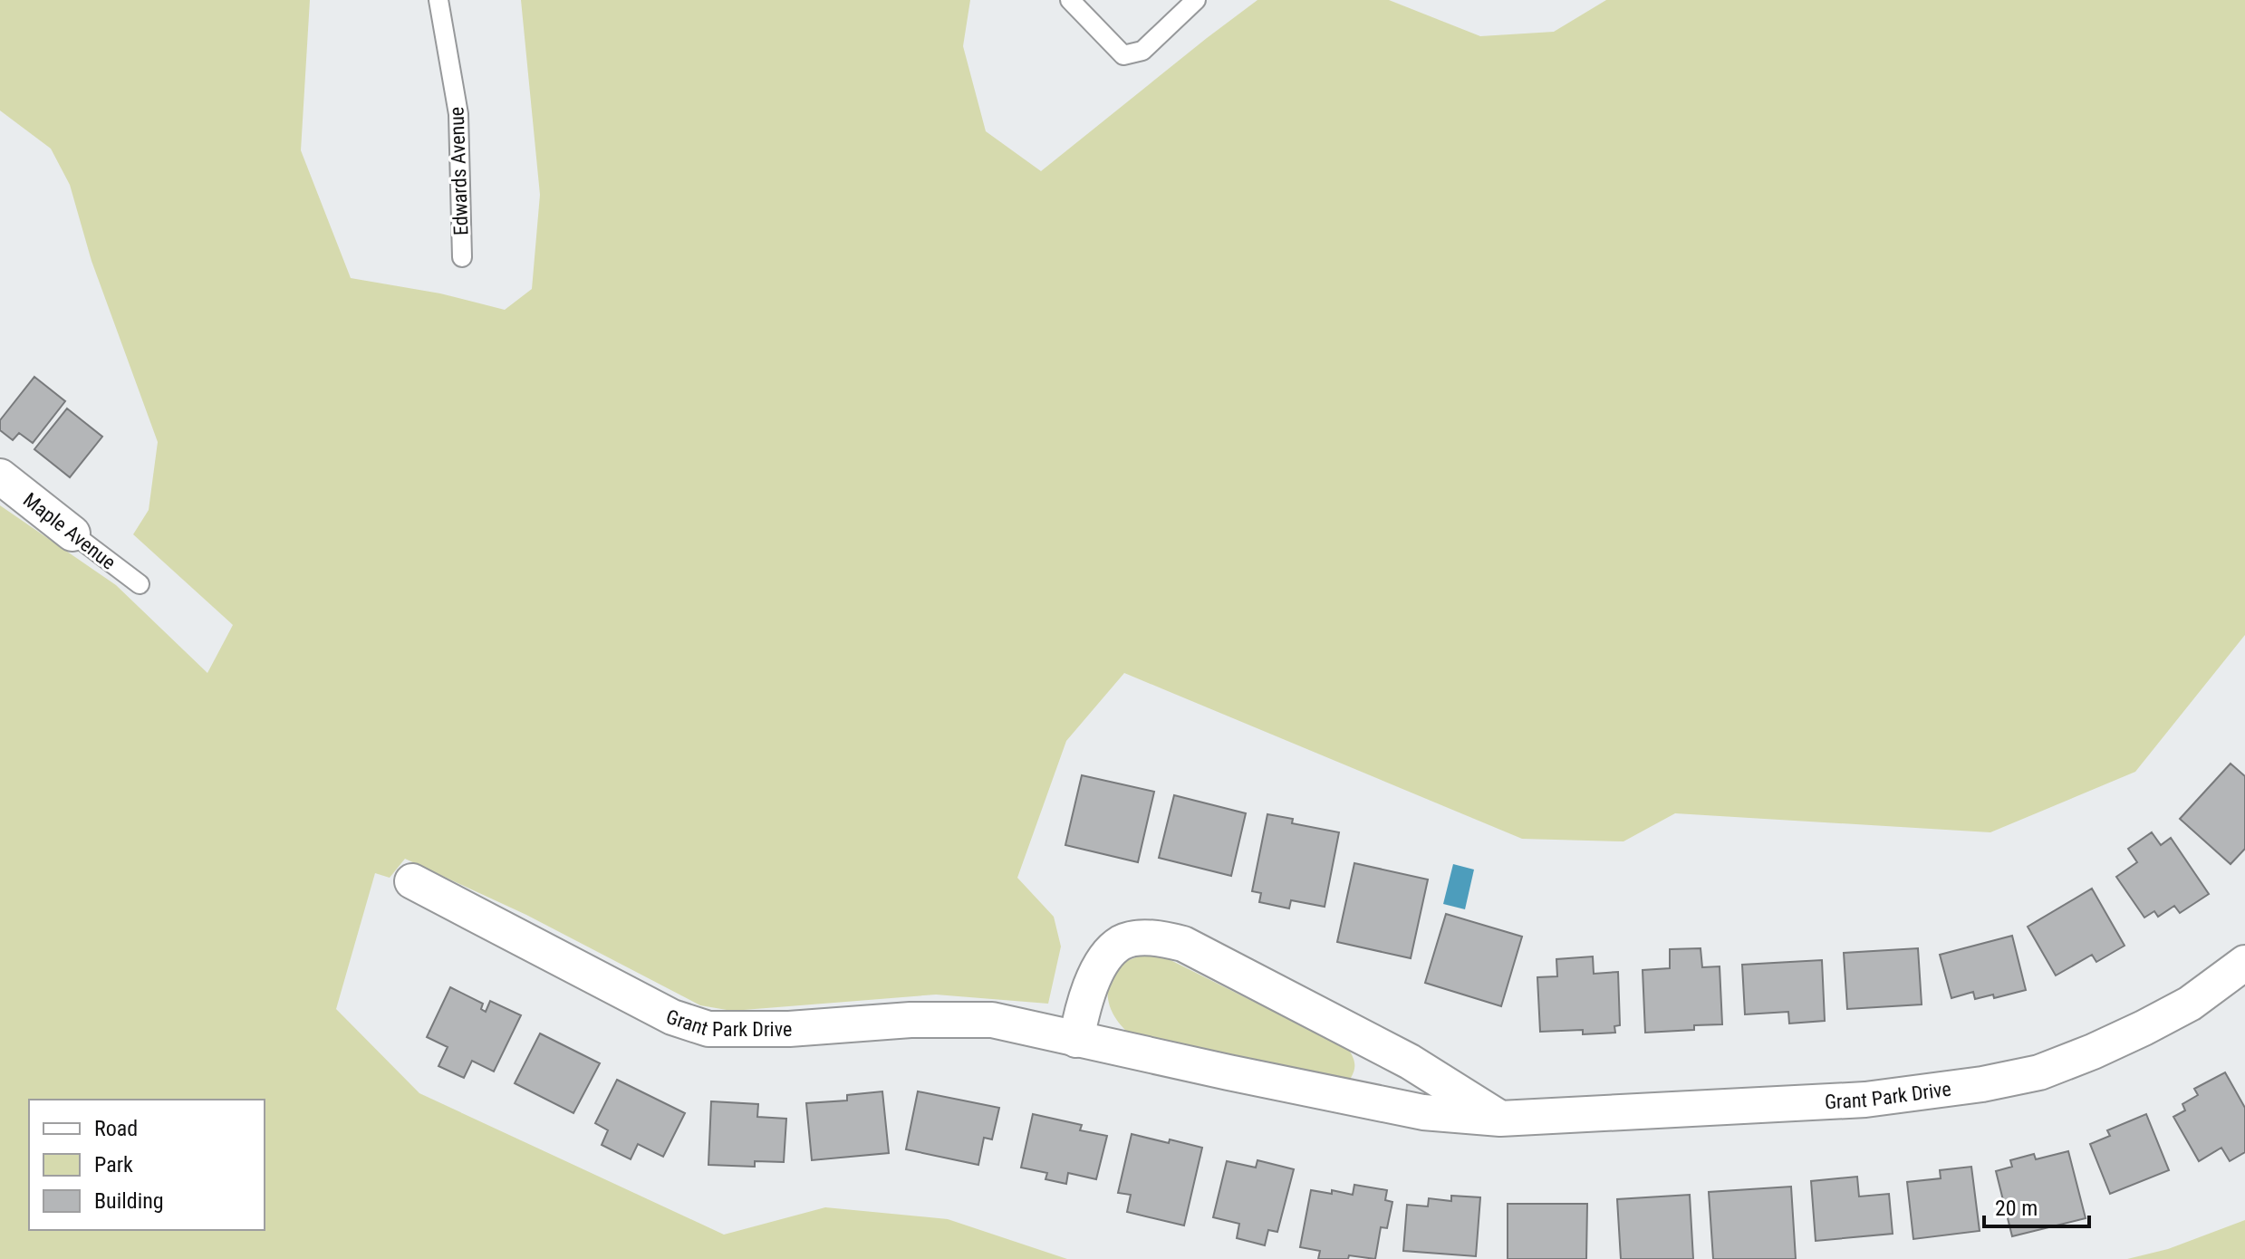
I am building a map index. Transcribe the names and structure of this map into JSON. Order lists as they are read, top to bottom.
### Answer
{
  "streets": {
    "street": ["Maple Avenue", "Grant Park Drive"],
    "lane": ["Edwards Avenue"]
  },
  "legend": ["Road", "Park", "Building"],
  "scale_bar": "20 m"
}
